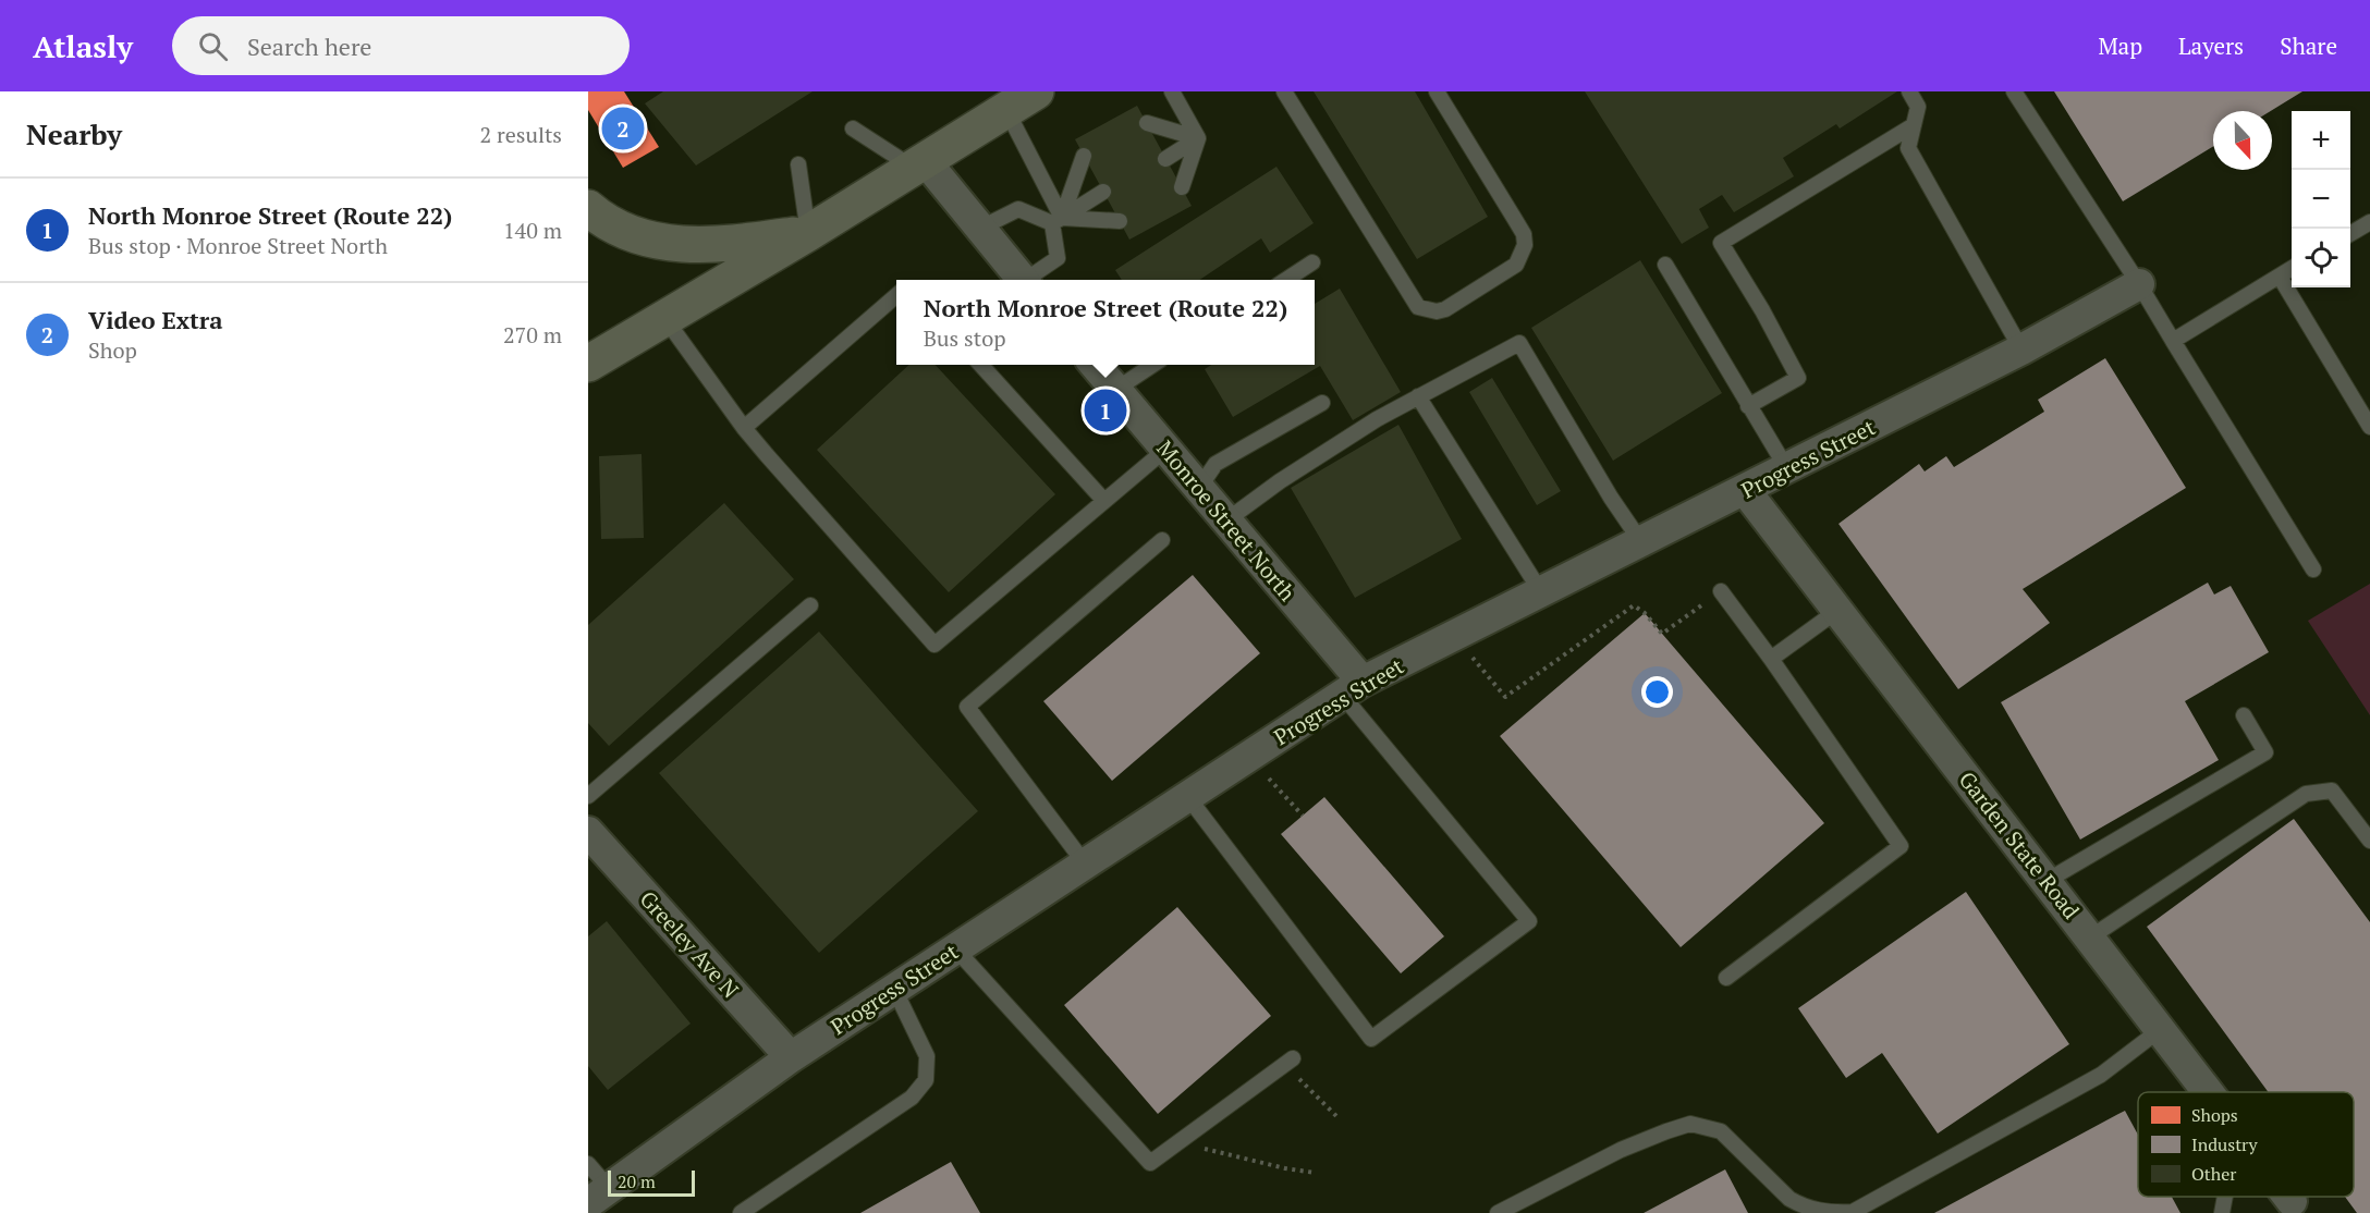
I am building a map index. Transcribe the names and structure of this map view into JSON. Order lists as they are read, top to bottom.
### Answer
{
  "streets": {
    "street": [
      "Progress Street",
      "Monroe Street North",
      "Garden State Road",
      "Greeley Ave N"
    ]
  },
  "crossings": [
    ["Progress Street", "Monroe Street North"],
    ["Progress Street", "Garden State Road"],
    ["Progress Street", "Greeley Ave N"]
  ],
  "legend": ["Shops", "Industry", "Other"],
  "scale_bar": "20 m",
  "north": "bottom",
  "page": {
    "header": "Atlasly",
    "search": "Search here",
    "nav": ["Map", "Layers", "Share"],
    "heading": ["Nearby", "2 results"],
    "pins": ["2", "1"],
    "map_buttons": ["+", "−"],
    "list": [
      {
        "mark": "1",
        "name": "North Monroe Street (Route 22)",
        "note": "Bus stop · Monroe Street North",
        "value": "140 m"
      },
      {
        "mark": "2",
        "name": "Video Extra",
        "note": "Shop",
        "value": "270 m"
      }
    ],
    "popup": ["North Monroe Street (Route 22)", "Bus stop"],
    "scale": "20 m"
  }
}
